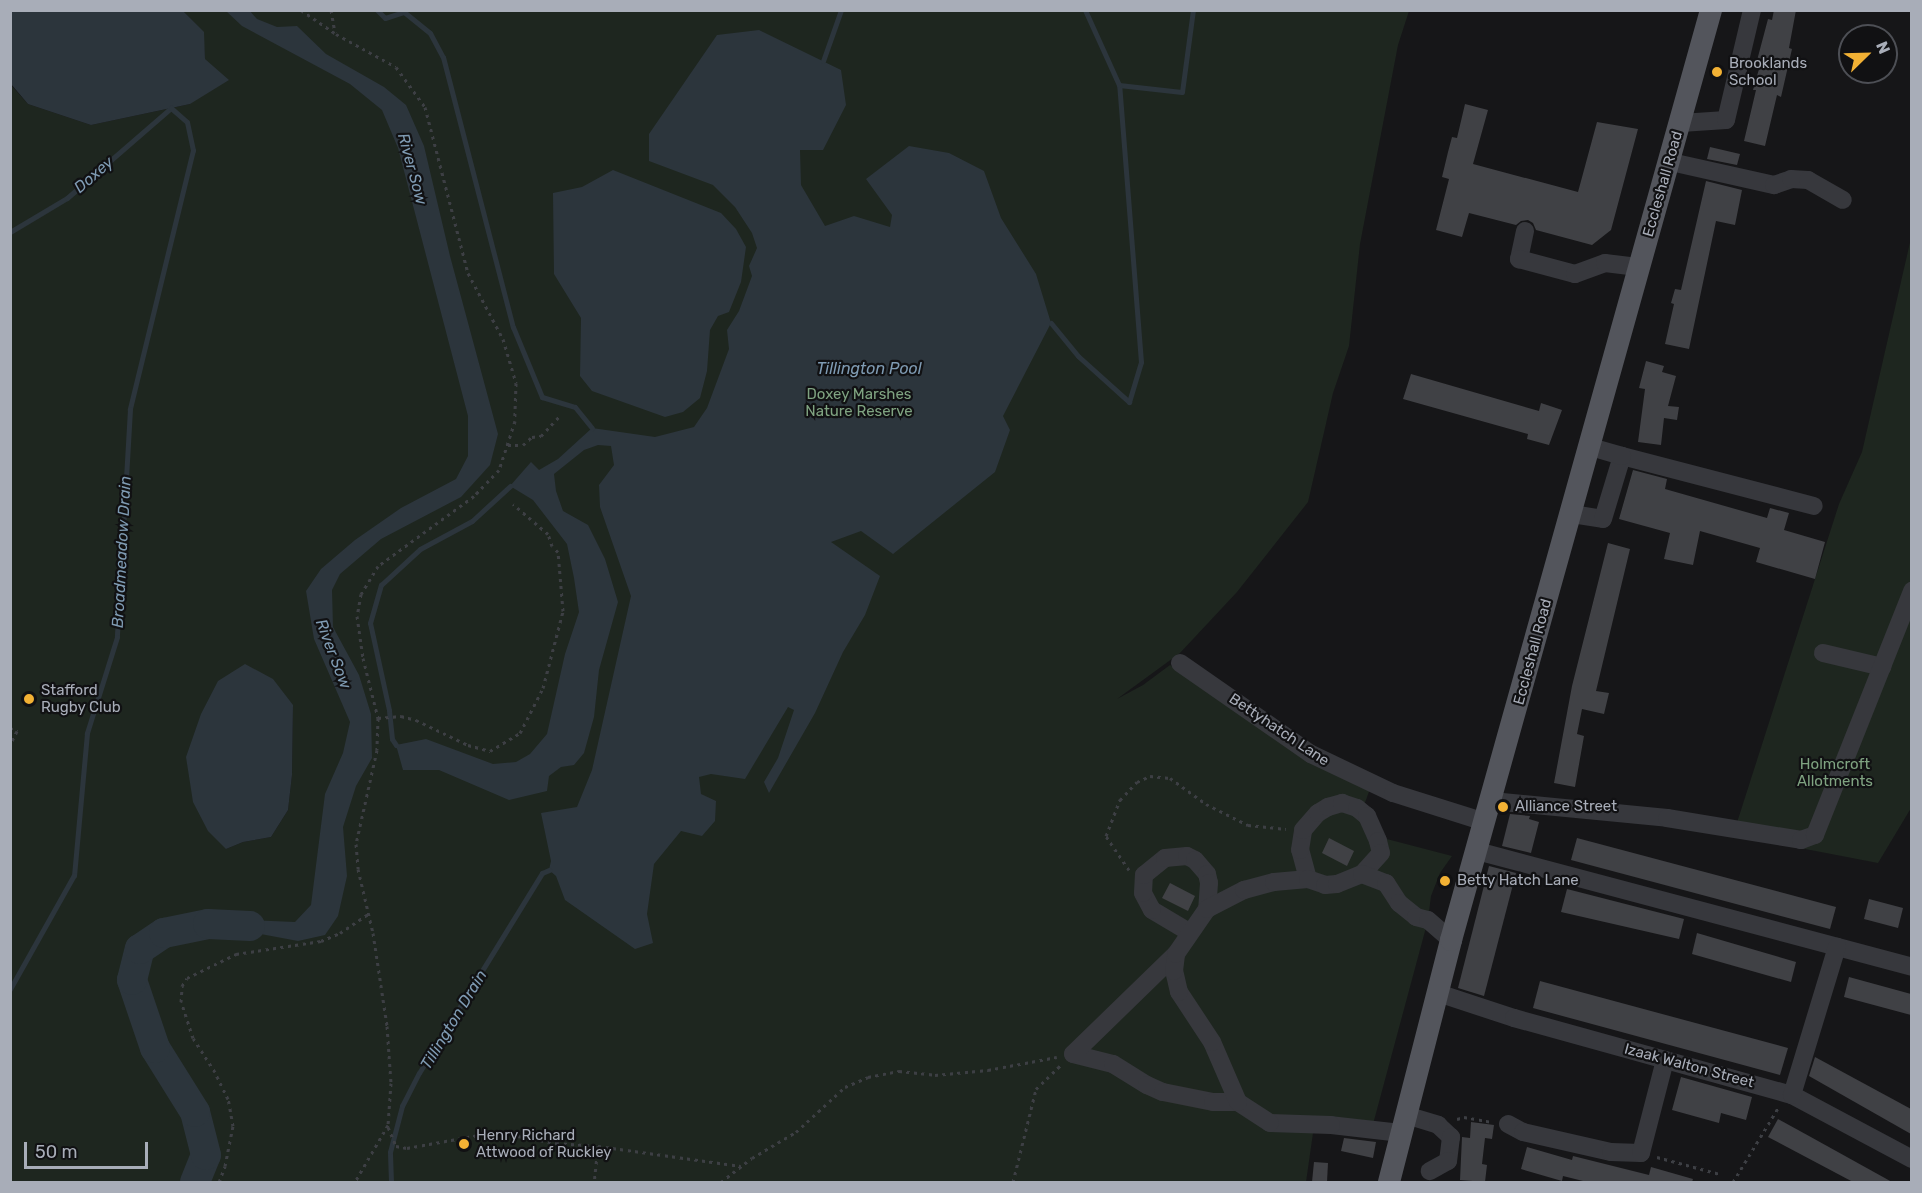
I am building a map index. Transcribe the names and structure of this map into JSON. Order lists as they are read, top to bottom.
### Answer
{
  "streets": {
    "main road": ["Eccleshall Road"],
    "street": ["Bettyhatch Lane", "Izaak Walton Street"]
  },
  "crossings": [
    ["Eccleshall Road", "Bettyhatch Lane"],
    ["Eccleshall Road", "Izaak Walton Street"]
  ],
  "water": [
    "River Sow",
    "Doxey",
    "Tillington Pool",
    "Broadmeadow Drain",
    "Tillington Drain"
  ],
  "parks": ["Doxey Marshes Nature Reserve", "Holmcroft Allotments"],
  "places": [
    "Brooklands School",
    "Stafford Rugby Club",
    "Alliance Street",
    "Betty Hatch Lane",
    "Henry Richard Attwood of Ruckley"
  ],
  "scale_bar": "50 m",
  "north": "top right"
}
